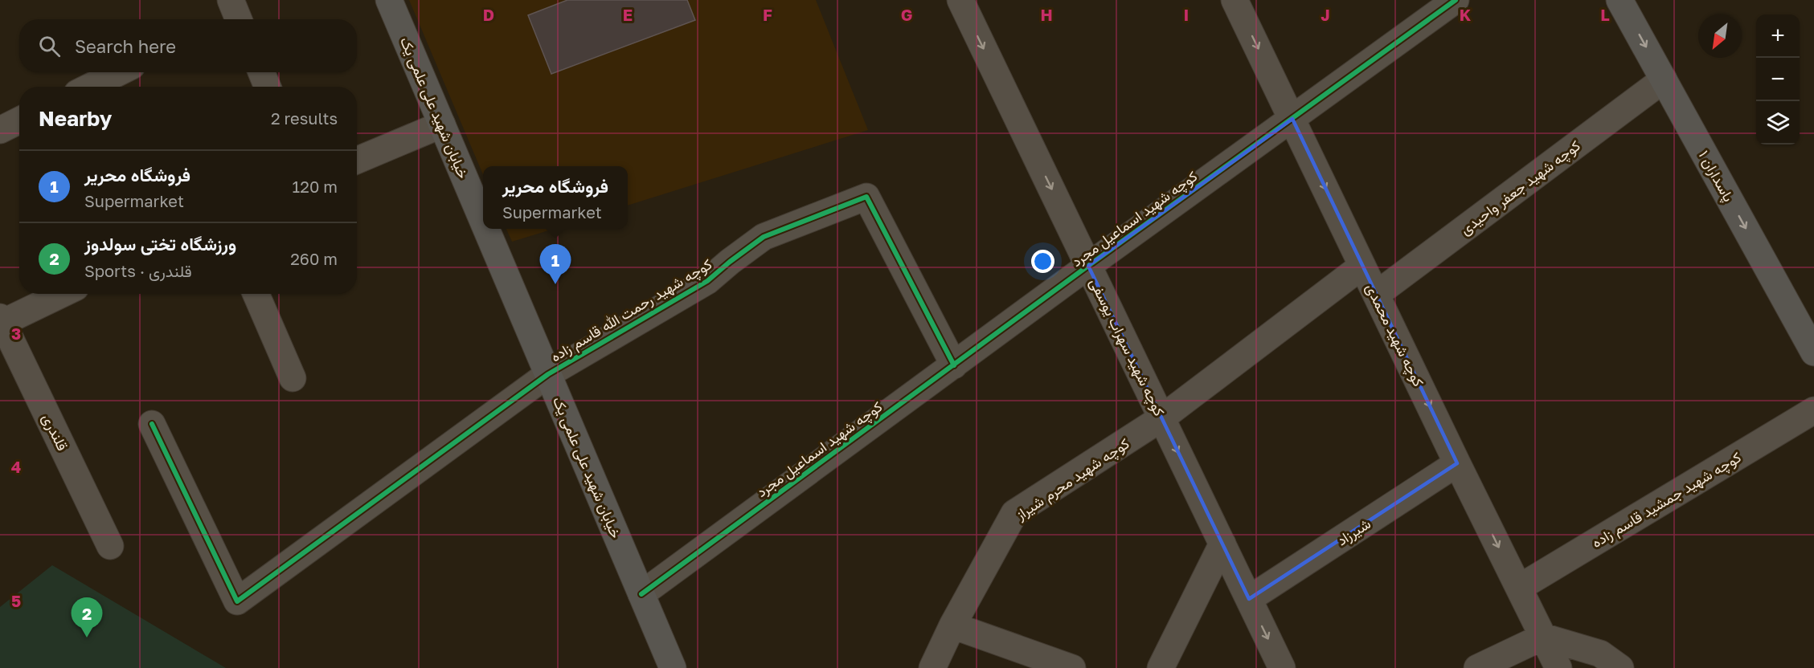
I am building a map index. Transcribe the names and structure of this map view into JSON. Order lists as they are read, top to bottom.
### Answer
{
  "streets": {
    "main road": ["خیابان شهید علی علمی یک", "پاسداران ۱"],
    "street": [
      "کوچه شهید جعفر واحیدی",
      "کوچه شهید اسماعیل مجرد",
      "کوچه شهید رحمت الله قاسم زاده",
      "کوچه شهید محمدی",
      "کوچه شهید سهراب یوسفی",
      "قلندری",
      "کوچه شهید محرم شیراز",
      "کوچه شهید جمشید قاسم زاده",
      "شیرزاد"
    ]
  },
  "crossings": [
    ["خیابان شهید علی علمی یک", "کوچه شهید اسماعیل مجرد"],
    ["خیابان شهید علی علمی یک", "کوچه شهید رحمت الله قاسم زاده"],
    ["پاسداران ۱", "کوچه شهید جعفر واحیدی"],
    ["کوچه شهید جعفر واحیدی", "کوچه شهید محمدی"],
    ["کوچه شهید اسماعیل مجرد", "کوچه شهید رحمت الله قاسم زاده"],
    ["کوچه شهید اسماعیل مجرد", "کوچه شهید محمدی"],
    ["کوچه شهید اسماعیل مجرد", "کوچه شهید سهراب یوسفی"],
    ["کوچه شهید محمدی", "کوچه شهید محرم شیراز"],
    ["کوچه شهید محمدی", "کوچه شهید جمشید قاسم زاده"],
    ["کوچه شهید محمدی", "شیرزاد"],
    ["کوچه شهید سهراب یوسفی", "کوچه شهید محرم شیراز"],
    ["کوچه شهید سهراب یوسفی", "شیرزاد"]
  ],
  "one_way": ["پاسداران ۱", "کوچه شهید محمدی", "کوچه شهید سهراب یوسفی"],
  "north": "bottom left",
  "page": {
    "map_buttons": ["+", "−"],
    "search": "Search here",
    "heading": ["Nearby", "2 results"],
    "list": [
      {
        "mark": "1",
        "name": "فروشگاه محریر",
        "note": "Supermarket",
        "value": "120 m"
      },
      {
        "mark": "2",
        "name": "ورزشگاه تختی سولدوز",
        "note": "Sports · قلندری",
        "value": "260 m"
      }
    ],
    "popup": ["فروشگاه محریر", "Supermarket"],
    "pins": ["1", "2"]
  },
  "grid": {
    "columns": [
      "D",
      "E",
      "F",
      "G",
      "H",
      "I",
      "J",
      "K",
      "L"
    ],
    "rows": ["3", "4", "5"]
  }
}
